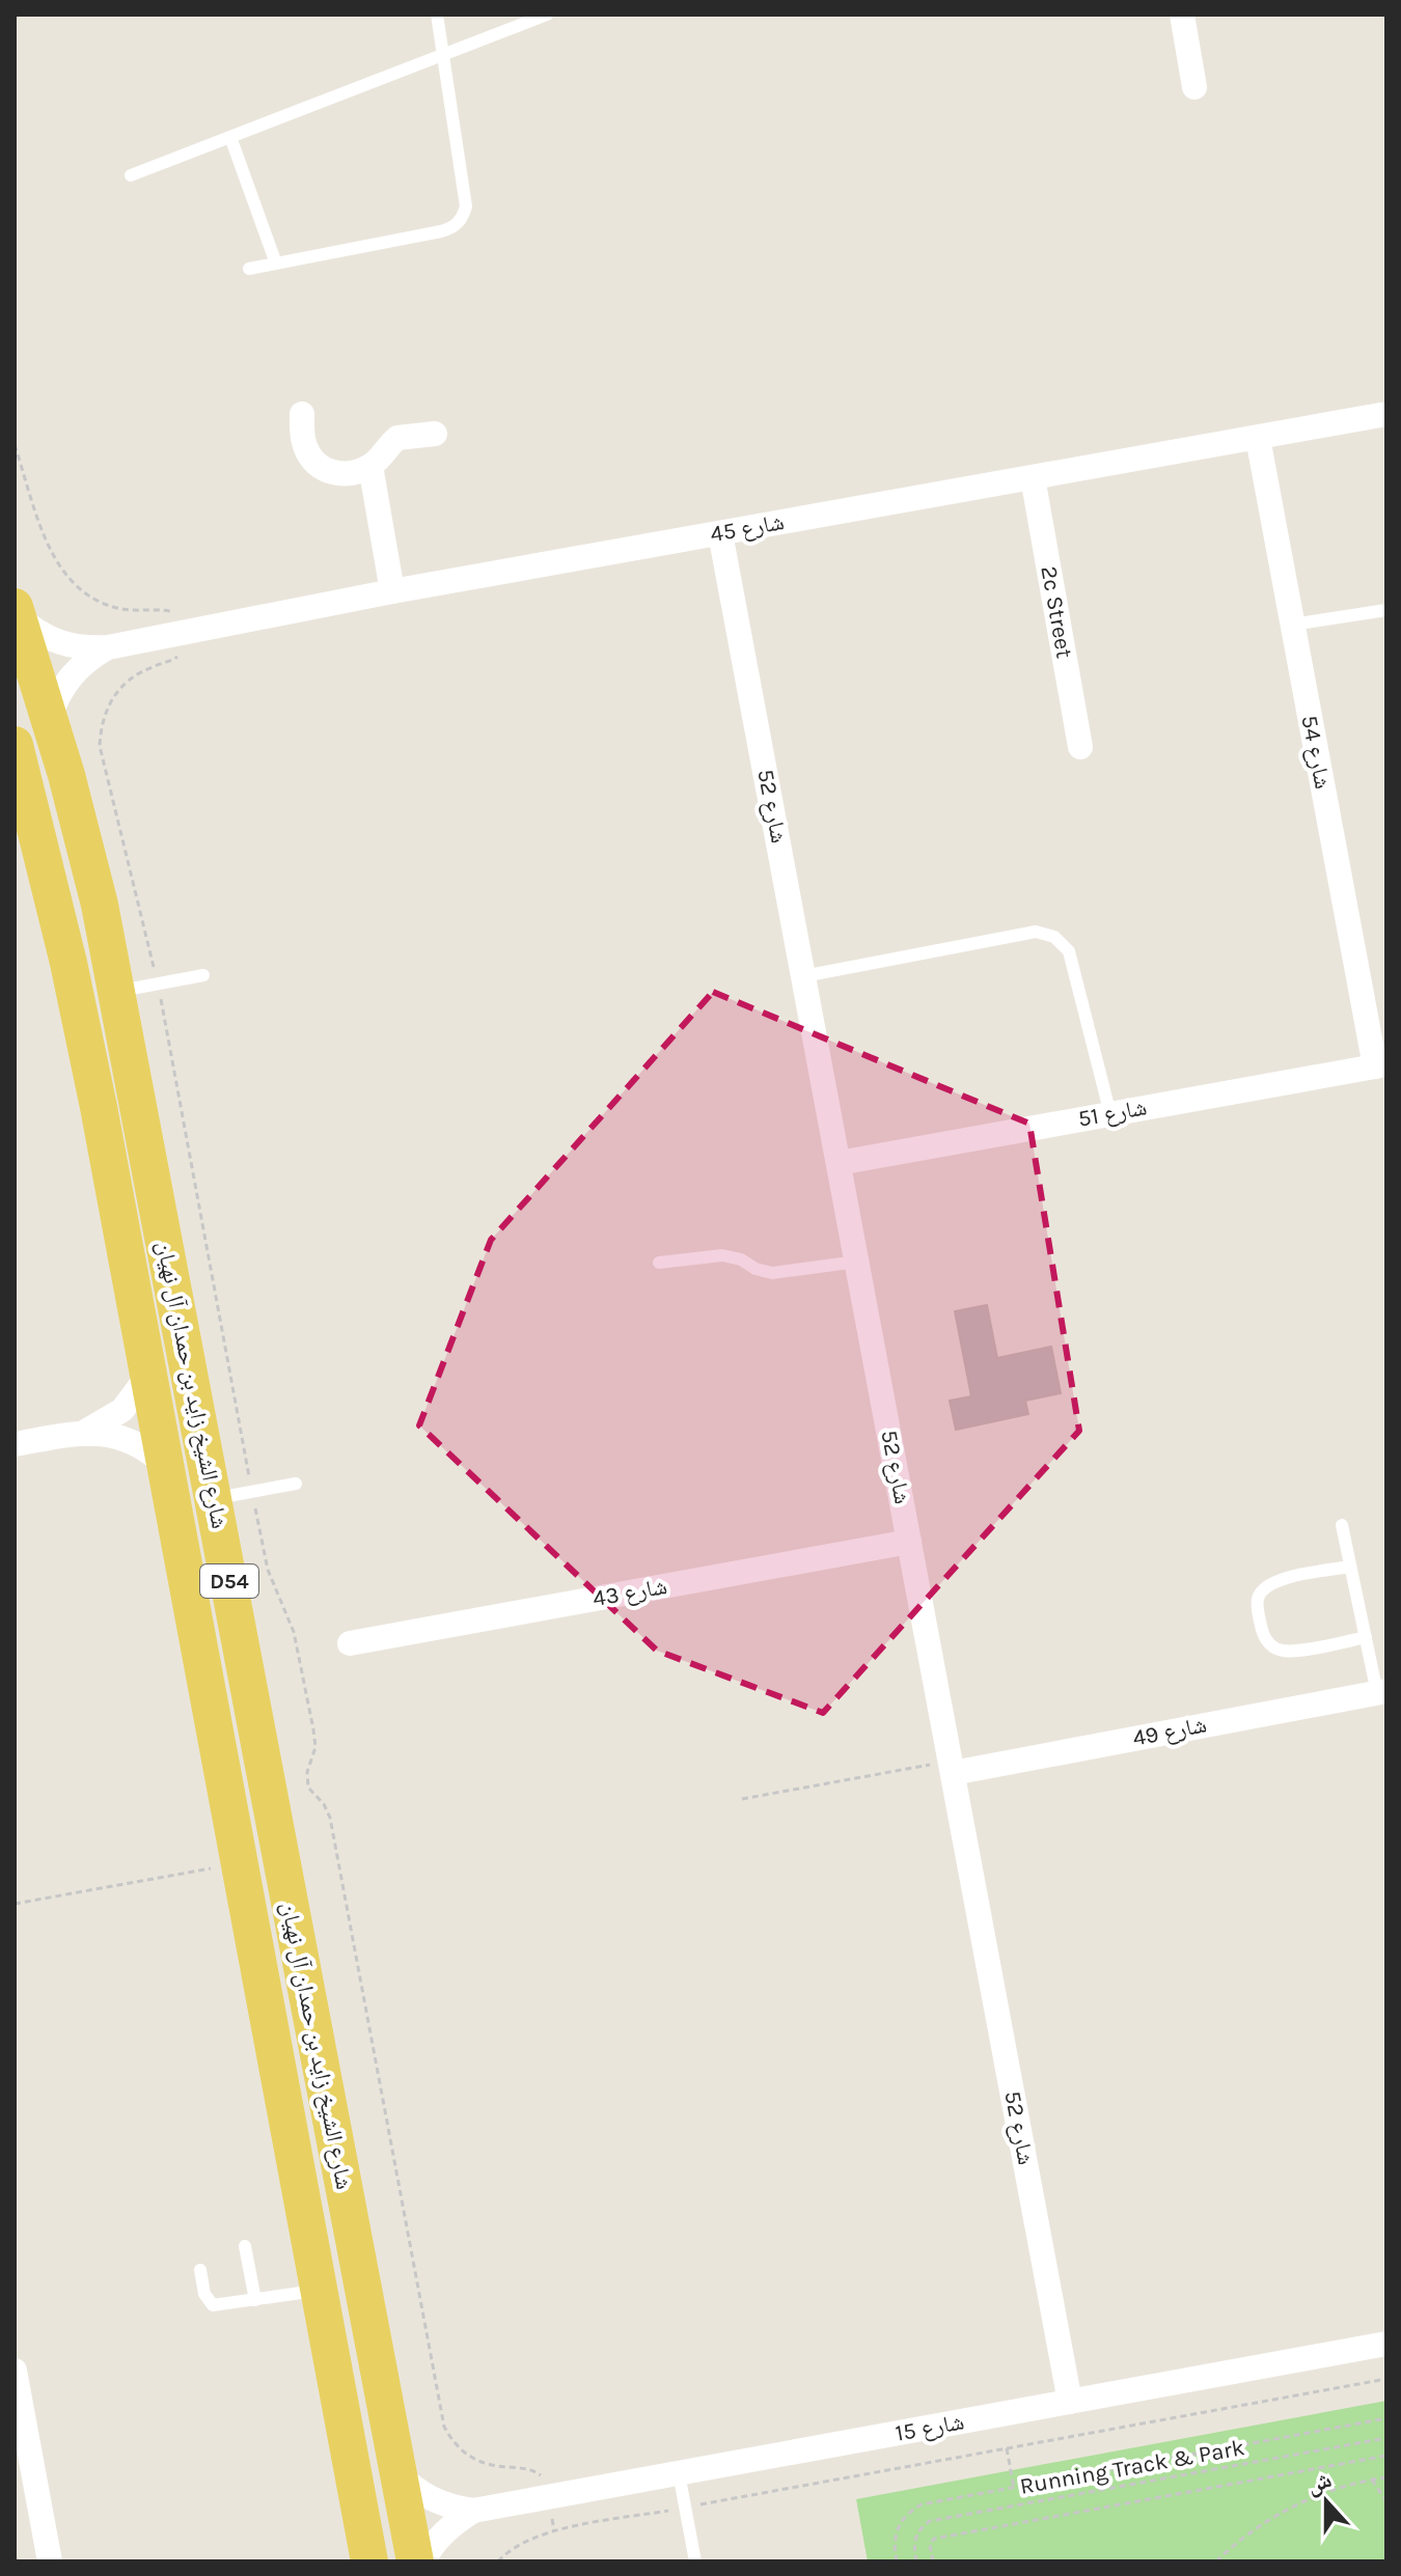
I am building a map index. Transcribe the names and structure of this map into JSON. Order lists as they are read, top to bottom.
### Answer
{
  "streets": {
    "main road": ["شارع الشيخ زايد بن حمدان آل نهيان", "D54"],
    "street": [
      "شارع 45",
      "2c Street",
      "شارع 54",
      "شارع 52",
      "شارع 51",
      "شارع 43",
      "شارع 49",
      "شارع 15"
    ],
    "path": ["Running Track & Park"]
  },
  "crossings": [
    ["شارع 45", "2c Street"],
    ["شارع 45", "شارع 54"],
    ["شارع 45", "شارع 52"],
    ["شارع 45", "شارع الشيخ زايد بن حمدان آل نهيان"],
    ["شارع 54", "شارع 51"],
    ["شارع 52", "شارع 51"],
    ["شارع 52", "شارع 43"],
    ["شارع 52", "شارع 49"],
    ["شارع 52", "شارع 15"],
    ["شارع الشيخ زايد بن حمدان آل نهيان", "شارع 15"]
  ],
  "north": "top"
}
